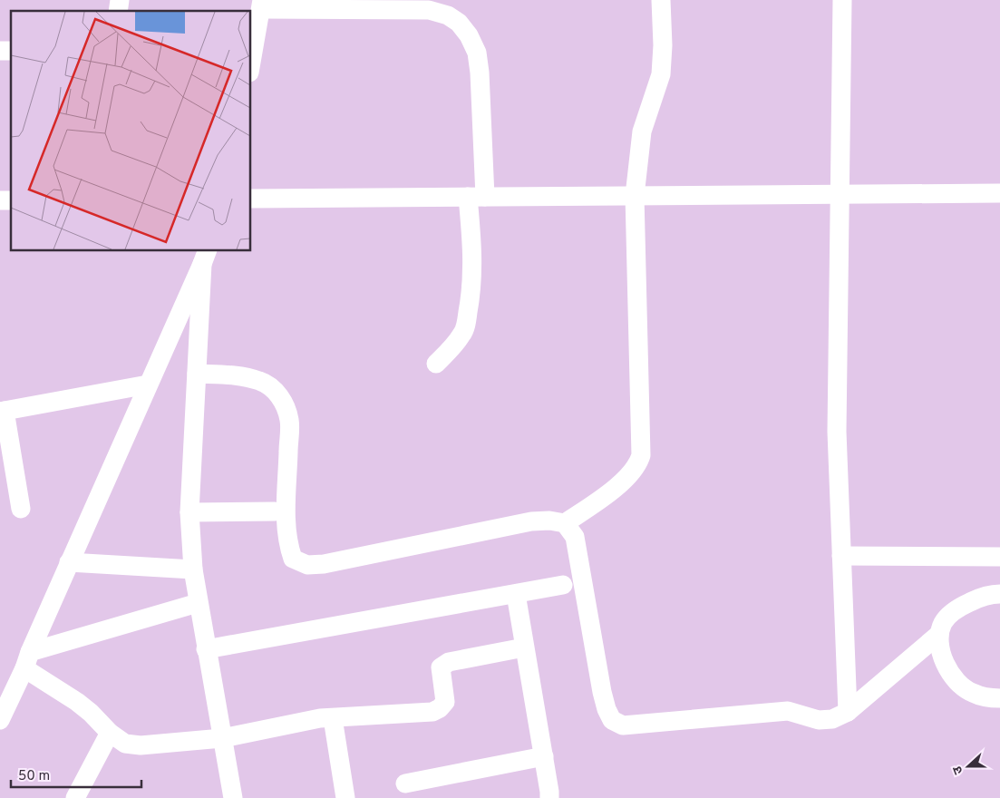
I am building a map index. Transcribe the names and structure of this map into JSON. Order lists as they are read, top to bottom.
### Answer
{
  "scale_bar": "50 m",
  "north": "left"
}
